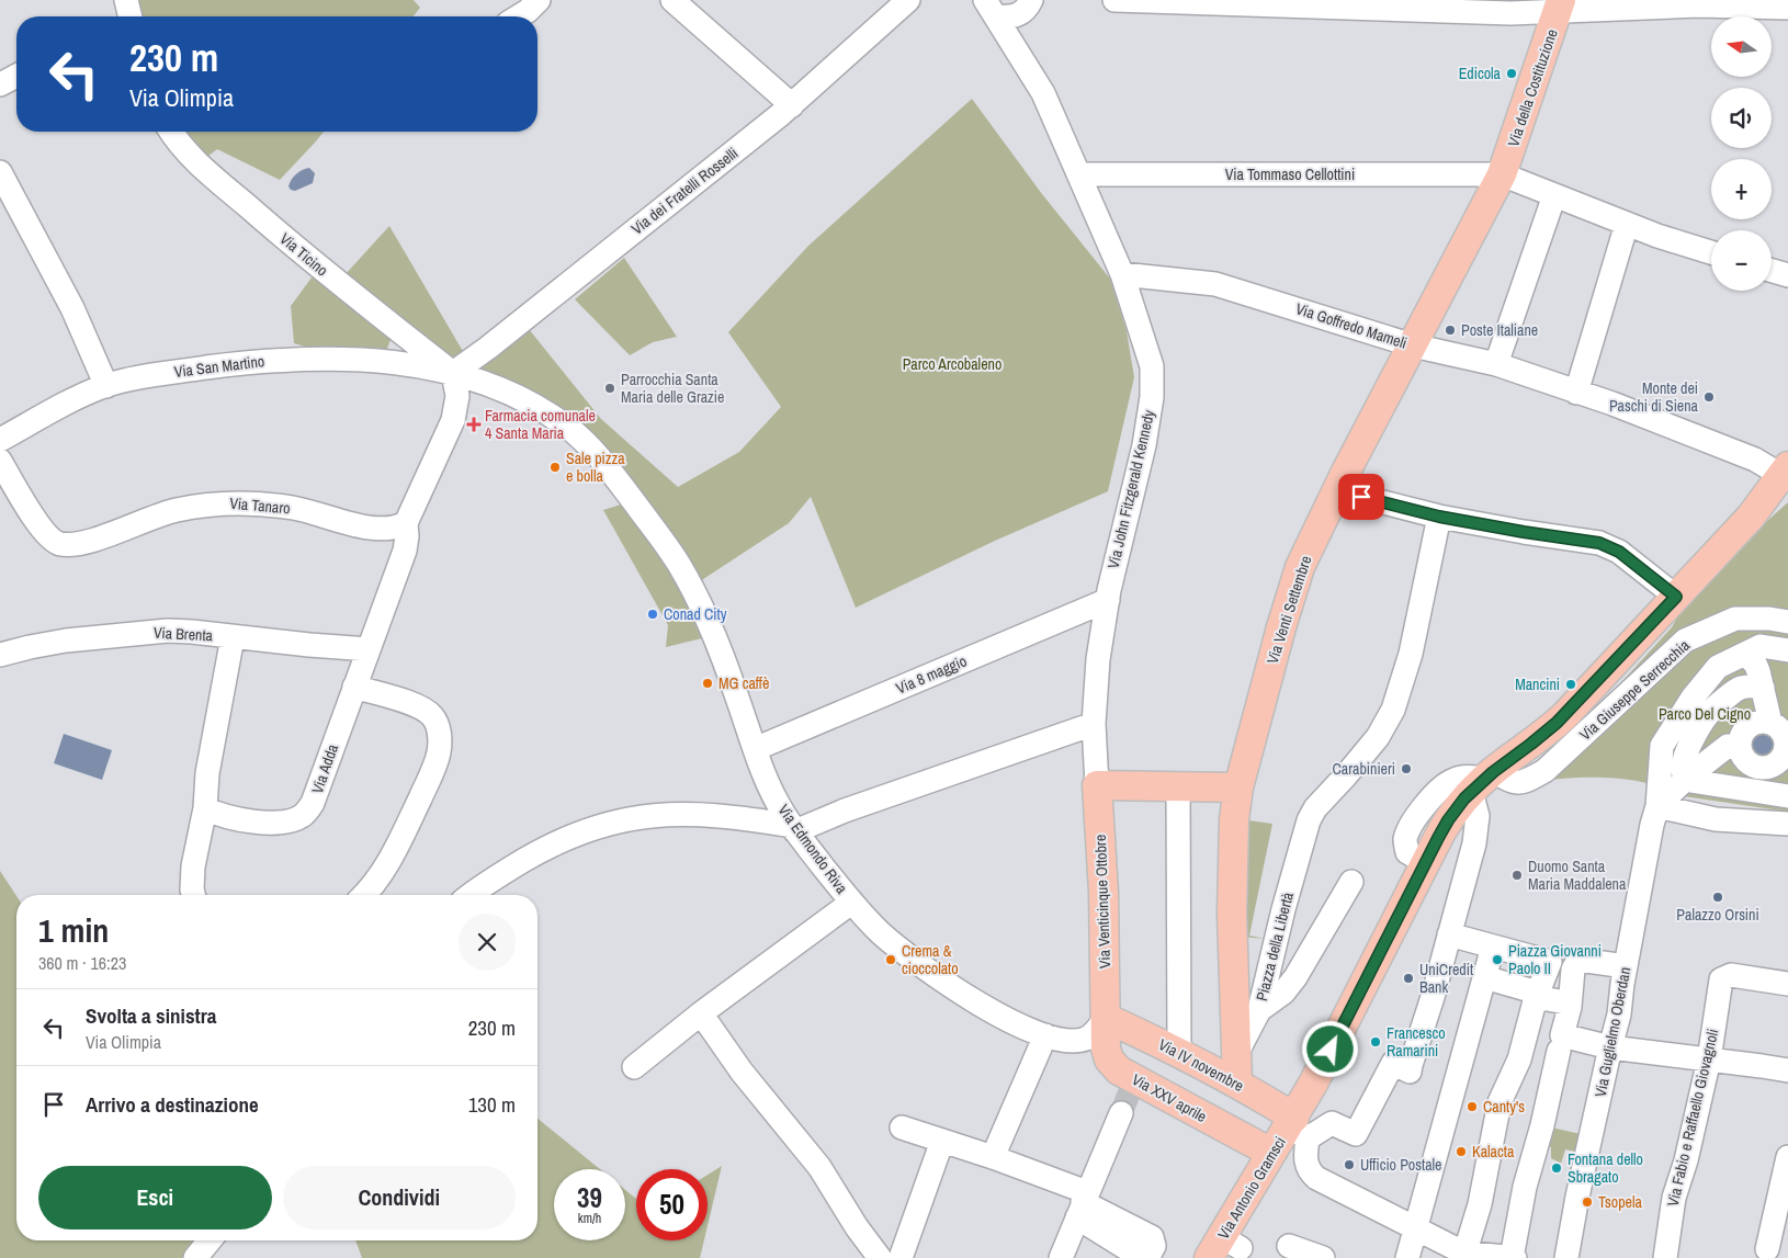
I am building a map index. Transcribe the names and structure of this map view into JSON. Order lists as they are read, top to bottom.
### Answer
{
  "streets": {
    "main road": [
      "Via della Costituzione",
      "Via Venti Settembre",
      "Via Venticinque Ottobre",
      "Piazza della Libertà",
      "Via IV novembre",
      "Via XXV aprile",
      "Via Antonio Gramsci"
    ],
    "street": [
      "Via Tommaso Cellottini",
      "Via dei Fratelli Rosselli",
      "Via Ticino",
      "Via Goffredo Mameli",
      "Via San Martino",
      "Via John Fitzgerald Kennedy",
      "Via Tanaro",
      "Via Brenta",
      "Via 8 maggio",
      "Via Giuseppe Serrecchia",
      "Via Adda",
      "Via Edmondo Riva",
      "Via Guglielmo Oberdan",
      "Via Fabio e Raffaello Giovagnoli"
    ]
  },
  "crossings": [
    ["Via della Costituzione", "Via Tommaso Cellottini"],
    ["Via della Costituzione", "Via Venti Settembre"],
    ["Via Tommaso Cellottini", "Via John Fitzgerald Kennedy"],
    ["Via Tommaso Cellottini", "Via Venti Settembre"],
    ["Via dei Fratelli Rosselli", "Via Ticino"],
    ["Via dei Fratelli Rosselli", "Via San Martino"],
    ["Via dei Fratelli Rosselli", "Via Edmondo Riva"],
    ["Via Ticino", "Via San Martino"],
    ["Via Ticino", "Via Edmondo Riva"],
    ["Via Goffredo Mameli", "Via John Fitzgerald Kennedy"],
    ["Via Goffredo Mameli", "Via Venti Settembre"],
    ["Via Goffredo Mameli", "Via Antonio Gramsci"],
    ["Via San Martino", "Via Edmondo Riva"],
    ["Via John Fitzgerald Kennedy", "Via 8 maggio"],
    ["Via John Fitzgerald Kennedy", "Via Venticinque Ottobre"],
    ["Via Tanaro", "Via Adda"],
    ["Via Venti Settembre", "Piazza della Libertà"],
    ["Via Brenta", "Via Adda"],
    ["Via 8 maggio", "Via Edmondo Riva"],
    ["Via Giuseppe Serrecchia", "Via Antonio Gramsci"],
    ["Via Edmondo Riva", "Via Venticinque Ottobre"],
    ["Via Edmondo Riva", "Via IV novembre"],
    ["Via Edmondo Riva", "Via XXV aprile"],
    ["Via Venticinque Ottobre", "Via IV novembre"],
    ["Via Venticinque Ottobre", "Via XXV aprile"],
    ["Piazza della Libertà", "Via IV novembre"],
    ["Via IV novembre", "Via XXV aprile"],
    ["Via IV novembre", "Via Antonio Gramsci"],
    ["Via XXV aprile", "Via Antonio Gramsci"]
  ],
  "parks": ["Parco Arcobaleno", "Parco Del Cigno"],
  "places": {
    "other": [
      "Edicola",
      "Poste Italiane",
      "Parrocchia Santa Maria delle Grazie",
      "Monte dei Paschi di Siena",
      "Sale pizza e bolla",
      "Conad City",
      "MG caffè",
      "Mancini",
      "Carabinieri",
      "Duomo Santa Maria Maddalena",
      "Palazzo Orsini",
      "Crema & cioccolato",
      "Piazza Giovanni Paolo II",
      "UniCredit Bank",
      "Francesco Ramarini",
      "Canty's",
      "Kalacta",
      "Ufficio Postale",
      "Fontana dello Sbragato",
      "Tsopela"
    ],
    "health": ["Farmacia comunale 4 Santa Maria"]
  },
  "north": "left",
  "page": {
    "map_buttons": ["+", "−"],
    "turn": ["230 m", "Via Olimpia"],
    "heading": ["1 min", "360 m · 16:23"],
    "list": [
      {
        "name": "Svolta a sinistra",
        "note": "Via Olimpia",
        "value": "230 m"
      },
      {
        "name": "Arrivo a destinazione",
        "value": "130 m"
      }
    ],
    "buttons": ["Esci", "Condividi"],
    "speed": "39 km/h",
    "limit": "50"
  }
}
